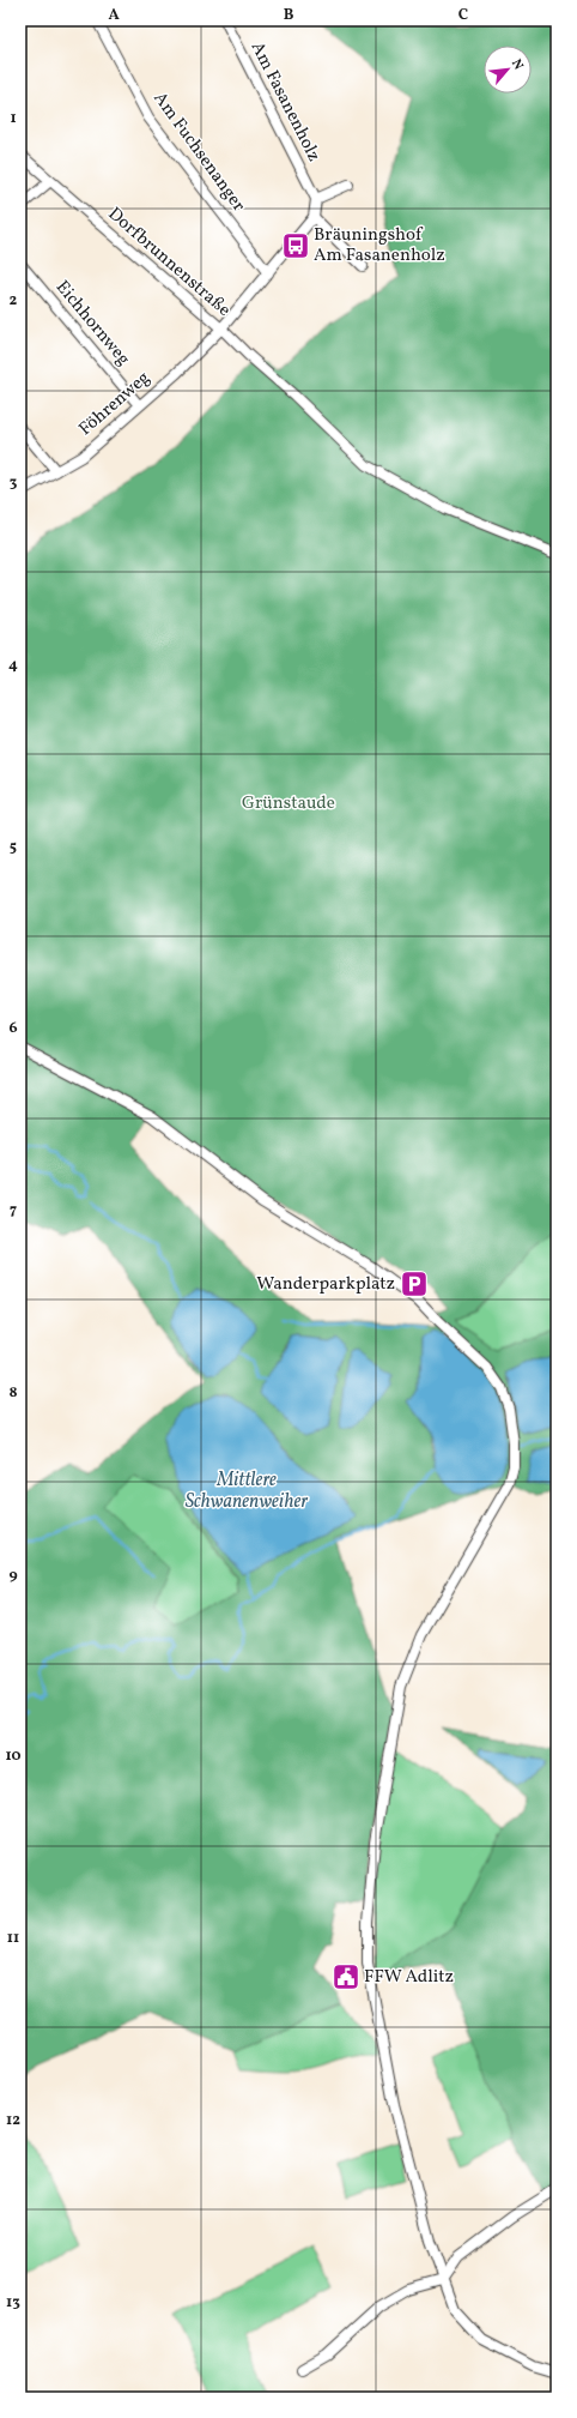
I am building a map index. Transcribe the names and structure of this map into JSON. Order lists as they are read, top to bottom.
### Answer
{
  "streets": {
    "street": [
      "Am Fasanenholz",
      "Am Fuchsenanger",
      "Dorfbrunnenstraße",
      "Eichhornweg",
      "Föhrenweg"
    ]
  },
  "crossings": [
    ["Dorfbrunnenstraße", "Föhrenweg"],
    ["Eichhornweg", "Föhrenweg"]
  ],
  "water": ["Mittlere Schwanenweiher"],
  "parks": ["Grünstaude"],
  "places": {
    "bus stop": ["Bräuningshof Am Fasanenholz"],
    "parking": ["Wanderparkplatz"],
    "public building": ["FFW Adlitz"]
  },
  "north": "top right",
  "grid": {
    "columns": ["A", "B", "C"],
    "rows": [
      "1",
      "2",
      "3",
      "4",
      "5",
      "6",
      "7",
      "8",
      "9",
      "10",
      "11",
      "12",
      "13"
    ]
  }
}
